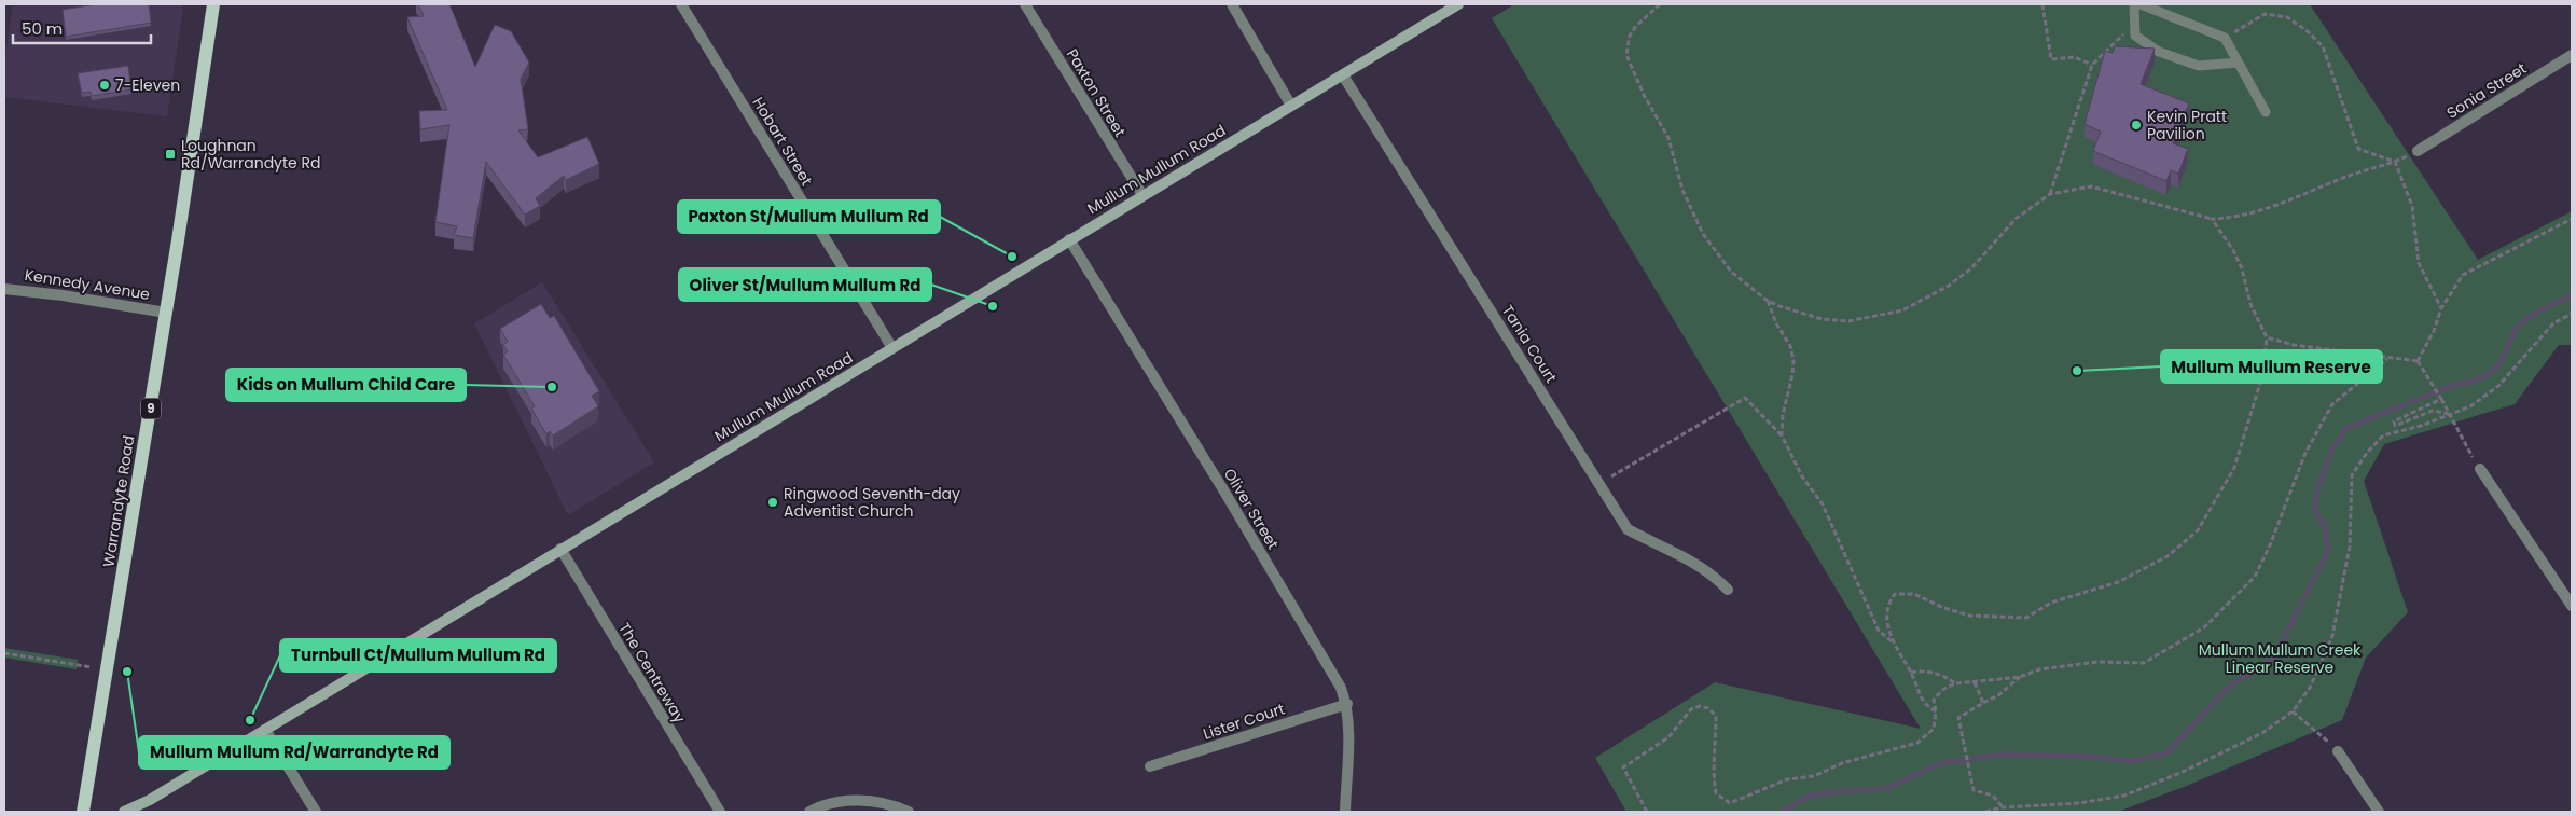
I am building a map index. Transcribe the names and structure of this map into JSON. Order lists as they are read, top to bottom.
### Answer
{
  "streets": {
    "main road": ["9", "Warrandyte Road"],
    "street": [
      "Sonia Street",
      "Paxton Street",
      "Hobart Street",
      "Mullum Mullum Road",
      "Kennedy Avenue",
      "Tania Court",
      "Oliver Street",
      "The Centreway",
      "Lister Court"
    ]
  },
  "crossings": [
    ["Paxton Street", "Mullum Mullum Road"],
    ["Hobart Street", "Mullum Mullum Road"],
    ["Mullum Mullum Road", "Tania Court"],
    ["Mullum Mullum Road", "Oliver Street"],
    ["Mullum Mullum Road", "The Centreway"],
    ["Kennedy Avenue", "Warrandyte Road"],
    ["Oliver Street", "Lister Court"]
  ],
  "parks": ["Mullum Mullum Creek Linear Reserve"],
  "places": {
    "other": [
      "7-Eleven",
      "Kevin Pratt Pavilion",
      "Paxton St/Mullum Mullum Rd",
      "Oliver St/Mullum Mullum Rd",
      "Mullum Mullum Reserve",
      "Kids on Mullum Child Care",
      "Ringwood Seventh-day Adventist Church",
      "Mullum Mullum Rd/Warrandyte Rd",
      "Turnbull Ct/Mullum Mullum Rd"
    ],
    "transit": ["Loughnan Rd/Warrandyte Rd"]
  },
  "scale_bar": "50 m"
}
